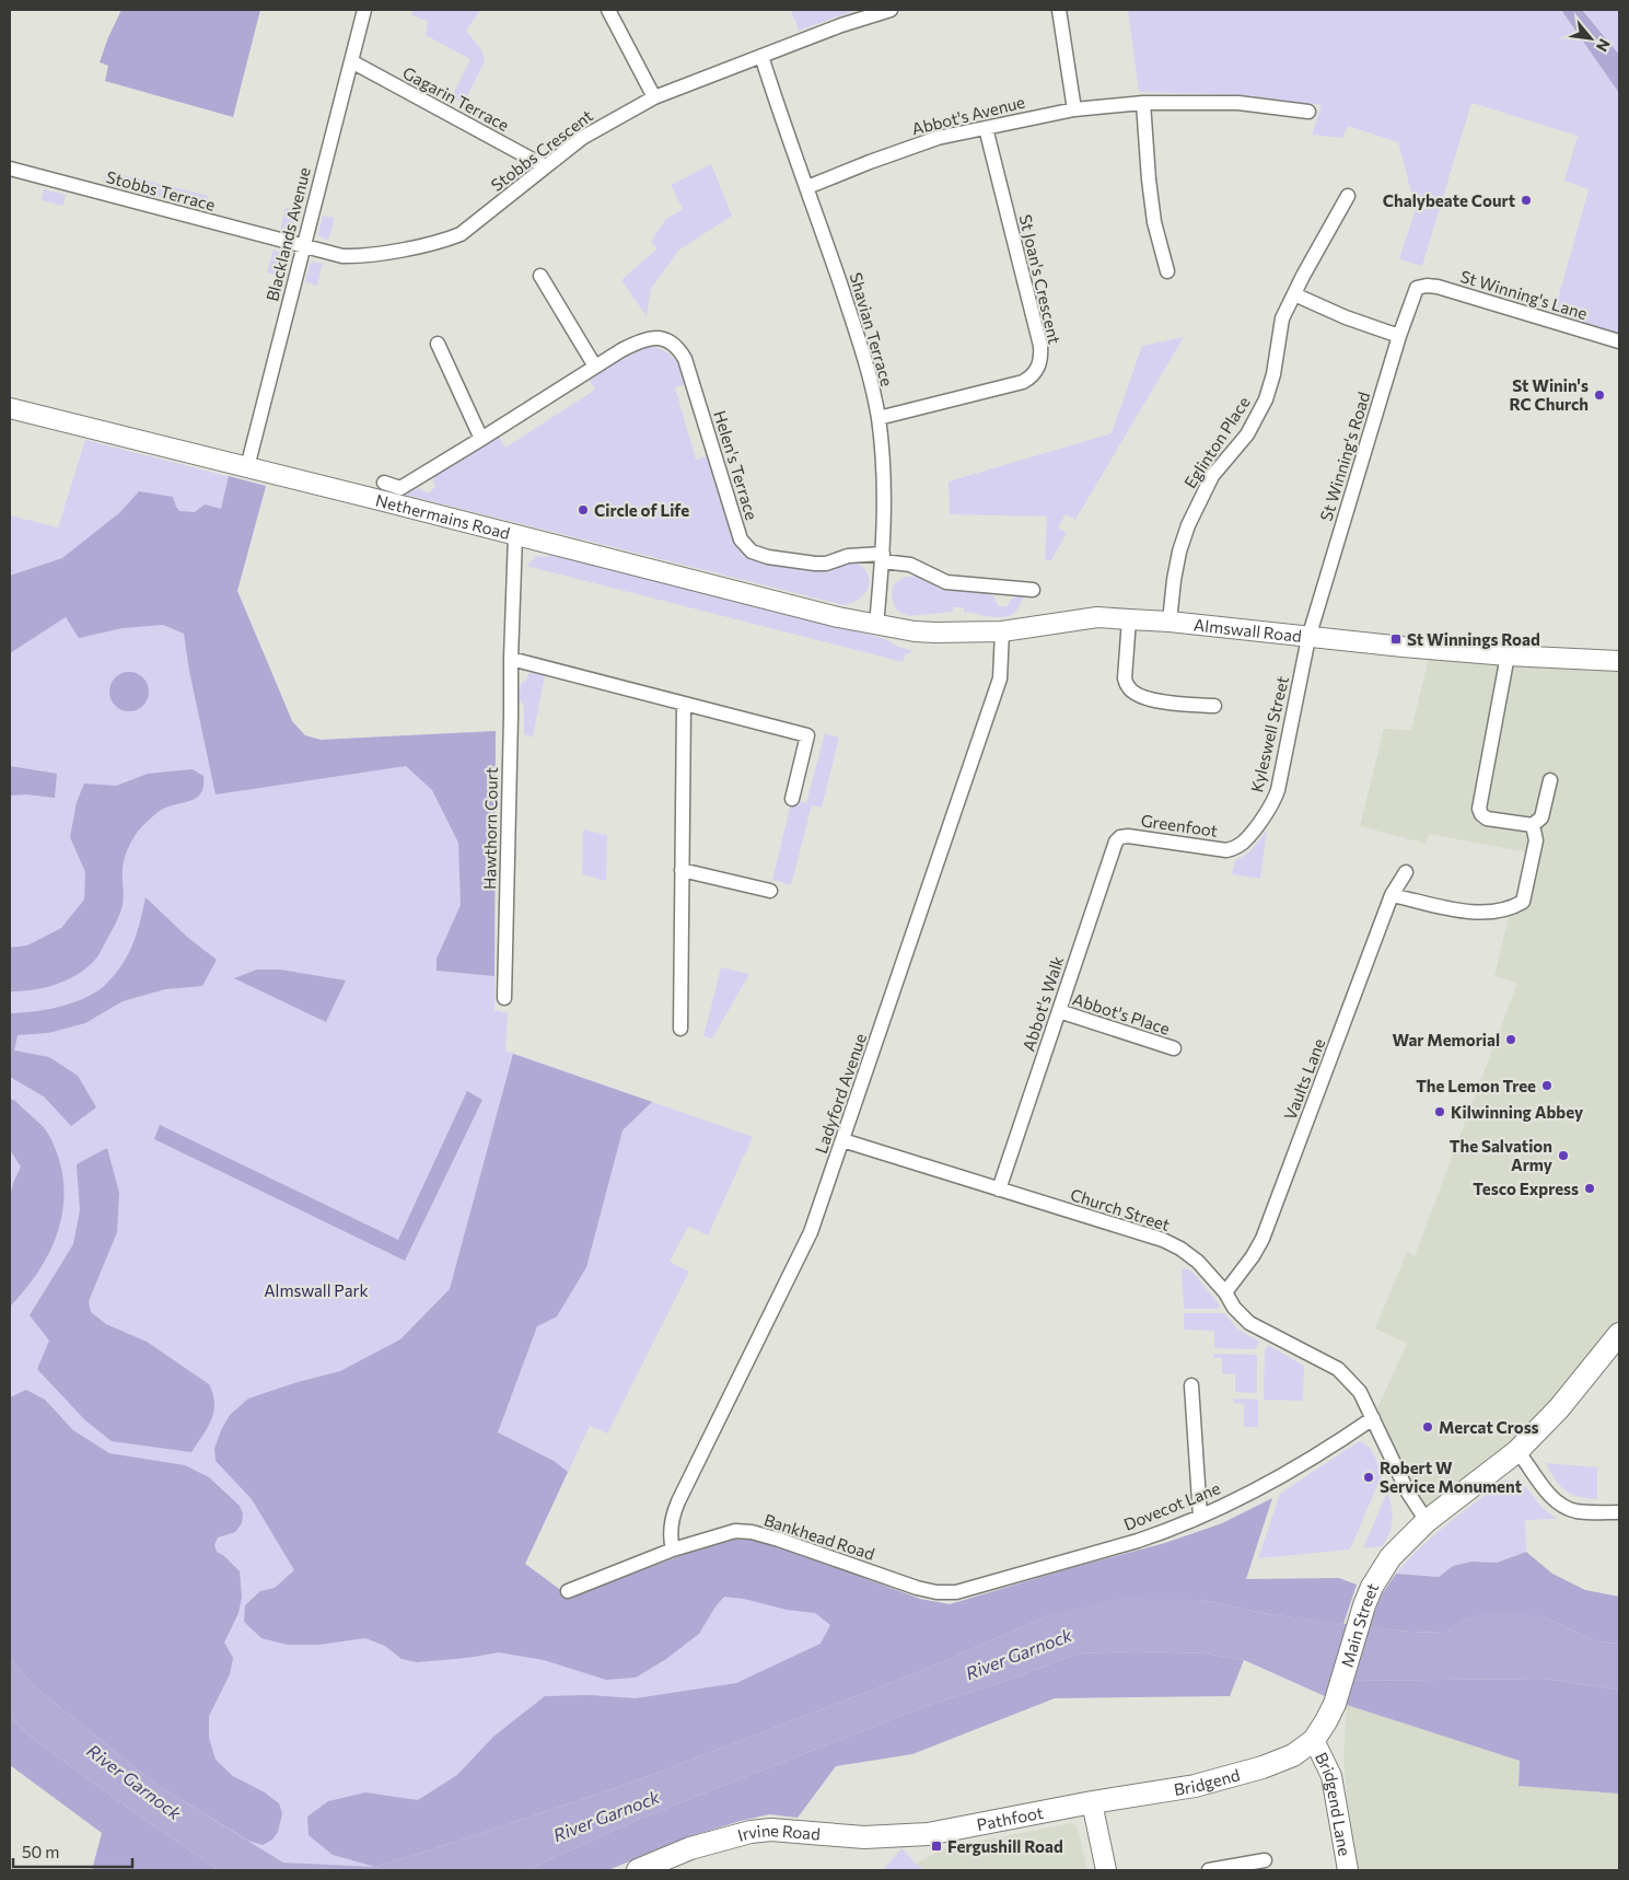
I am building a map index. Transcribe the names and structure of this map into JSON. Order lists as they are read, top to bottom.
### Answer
{
  "streets": {
    "main road": [
      "Nethermains Road",
      "Almswall Road",
      "Main Street",
      "Bridgend",
      "Bridgend Lane",
      "Pathfoot",
      "Irvine Road"
    ],
    "street": [
      "Gagarin Terrace",
      "Abbot's Avenue",
      "Stobbs Crescent",
      "Stobbs Terrace",
      "Blacklands Avenue",
      "St Joan's Crescent",
      "St Winning's Lane",
      "Shavian Terrace",
      "Eglinton Place",
      "St Winning's Road",
      "Helen's Terrace",
      "Kyleswell Street",
      "Greenfoot",
      "Hawthorn Court",
      "Abbot's Walk",
      "Abbot's Place",
      "Vaults Lane",
      "Ladyford Avenue",
      "Church Street",
      "Dovecot Lane",
      "Bankhead Road"
    ]
  },
  "crossings": [
    ["Gagarin Terrace", "Stobbs Crescent"],
    ["Gagarin Terrace", "Blacklands Avenue"],
    ["Abbot's Avenue", "St Joan's Crescent"],
    ["Abbot's Avenue", "Shavian Terrace"],
    ["Stobbs Crescent", "Stobbs Terrace"],
    ["Stobbs Crescent", "Blacklands Avenue"],
    ["Stobbs Crescent", "Shavian Terrace"],
    ["Stobbs Terrace", "Blacklands Avenue"],
    ["Blacklands Avenue", "Nethermains Road"],
    ["St Joan's Crescent", "Shavian Terrace"],
    ["St Winning's Lane", "St Winning's Road"],
    ["Shavian Terrace", "Helen's Terrace"],
    ["Shavian Terrace", "Nethermains Road"],
    ["Shavian Terrace", "Almswall Road"],
    ["Eglinton Place", "Almswall Road"],
    ["St Winning's Road", "Almswall Road"],
    ["St Winning's Road", "Kyleswell Street"],
    ["Nethermains Road", "Almswall Road"],
    ["Nethermains Road", "Hawthorn Court"],
    ["Almswall Road", "Kyleswell Street"],
    ["Almswall Road", "Ladyford Avenue"],
    ["Kyleswell Street", "Greenfoot"],
    ["Greenfoot", "Abbot's Walk"],
    ["Abbot's Walk", "Abbot's Place"],
    ["Abbot's Walk", "Church Street"],
    ["Vaults Lane", "Church Street"],
    ["Ladyford Avenue", "Church Street"],
    ["Ladyford Avenue", "Bankhead Road"],
    ["Church Street", "Dovecot Lane"],
    ["Church Street", "Main Street"],
    ["Dovecot Lane", "Bankhead Road"],
    ["Main Street", "Bridgend"],
    ["Main Street", "Bridgend Lane"],
    ["Bridgend", "Bridgend Lane"],
    ["Bridgend", "Pathfoot"],
    ["Pathfoot", "Irvine Road"]
  ],
  "water": ["River Garnock"],
  "parks": ["Almswall Park"],
  "places": {
    "other": [
      "Chalybeate Court",
      "St Winin's RC Church",
      "Circle of Life",
      "War Memorial",
      "The Lemon Tree",
      "Kilwinning Abbey",
      "The Salvation Army",
      "Tesco Express",
      "Mercat Cross",
      "Robert W Service Monument"
    ],
    "transit": ["St Winnings Road", "Fergushill Road"]
  },
  "scale_bar": "50 m",
  "north": "bottom right"
}
